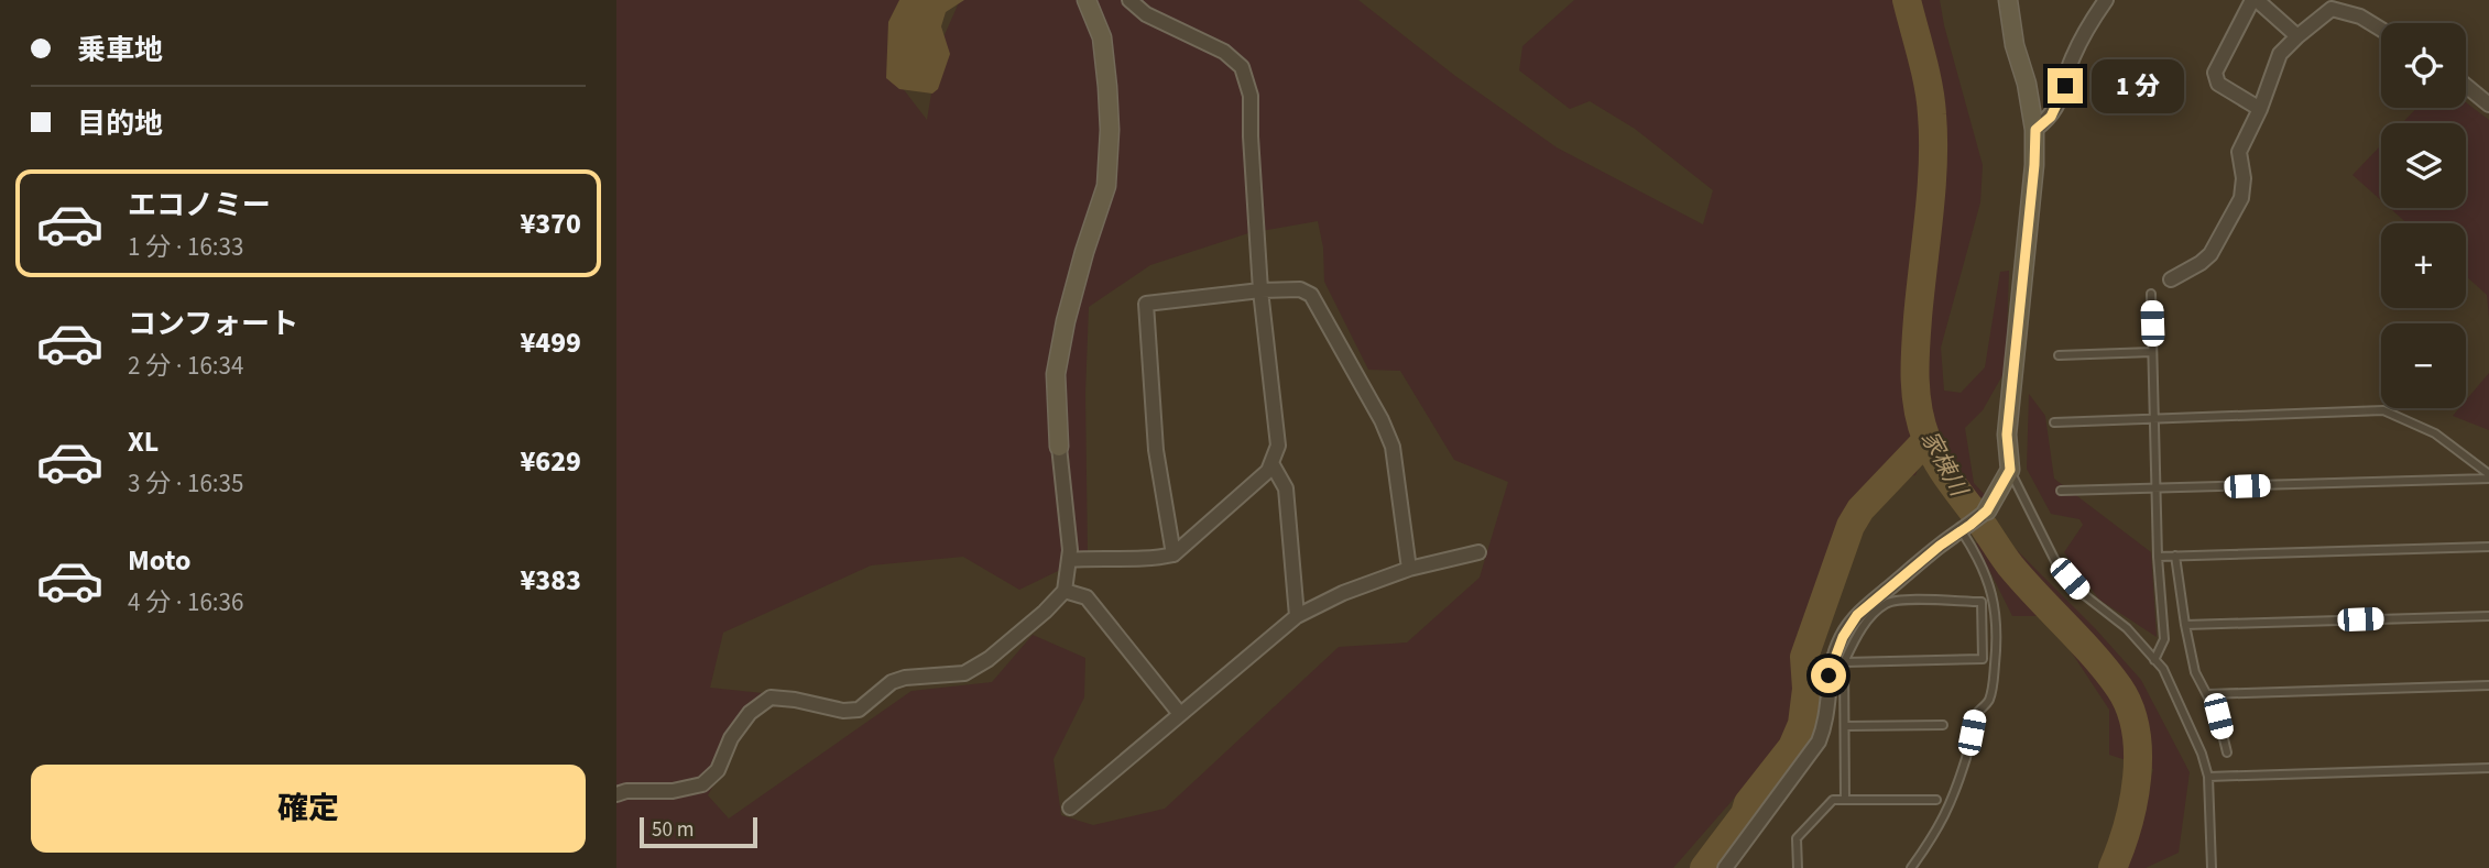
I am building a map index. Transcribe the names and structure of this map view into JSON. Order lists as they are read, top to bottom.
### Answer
{
  "water": ["家棟川"],
  "scale_bar": "50 m",
  "page": {
    "banner": ["乗車地", "目的地"],
    "map_buttons": ["+", "−"],
    "bubble": "1 分",
    "list": [
      {
        "name": "エコノミー",
        "note": "1 分 · 16:33",
        "value": "¥370"
      },
      {
        "name": "コンフォート",
        "note": "2 分 · 16:34",
        "value": "¥499"
      },
      {
        "name": "XL",
        "note": "3 分 · 16:35",
        "value": "¥629"
      },
      {
        "name": "Moto",
        "note": "4 分 · 16:36",
        "value": "¥383"
      }
    ],
    "buttons": "確定",
    "scale": "50 m"
  }
}
